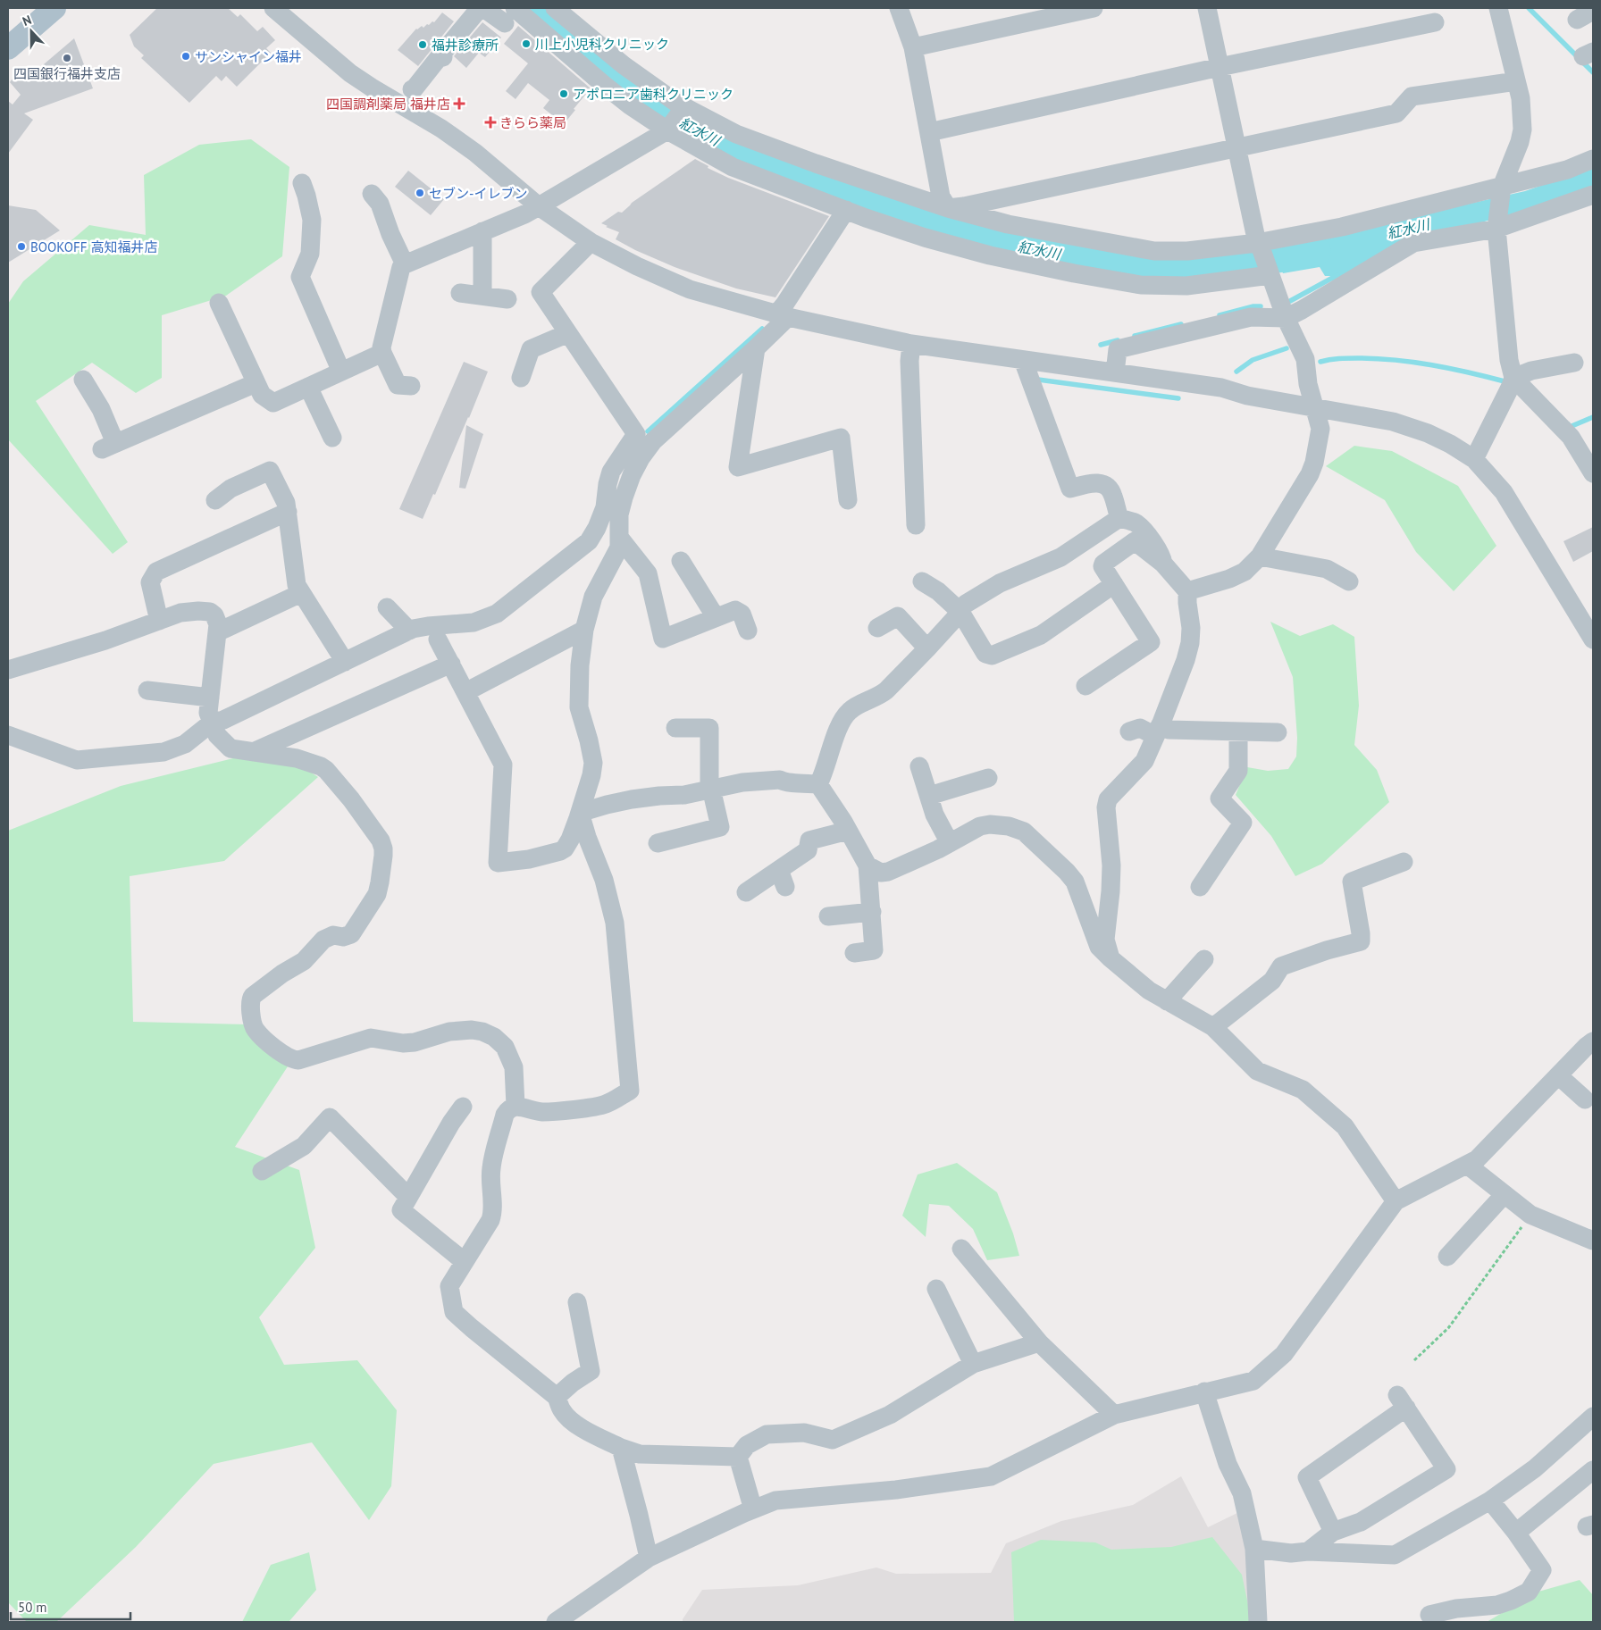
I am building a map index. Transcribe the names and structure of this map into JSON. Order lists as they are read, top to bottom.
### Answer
{
  "water": ["紅水川"],
  "places": {
    "other": [
      "川上小児科クリニック",
      "福井診療所",
      "サンシャイン福井",
      "四国銀行福井支店",
      "アポロニア歯科クリニック",
      "セブン-イレブン",
      "BOOKOFF 高知福井店"
    ],
    "health": ["四国調剤薬局 福井店", "きらら薬局"]
  },
  "scale_bar": "50 m",
  "north": "top"
}
